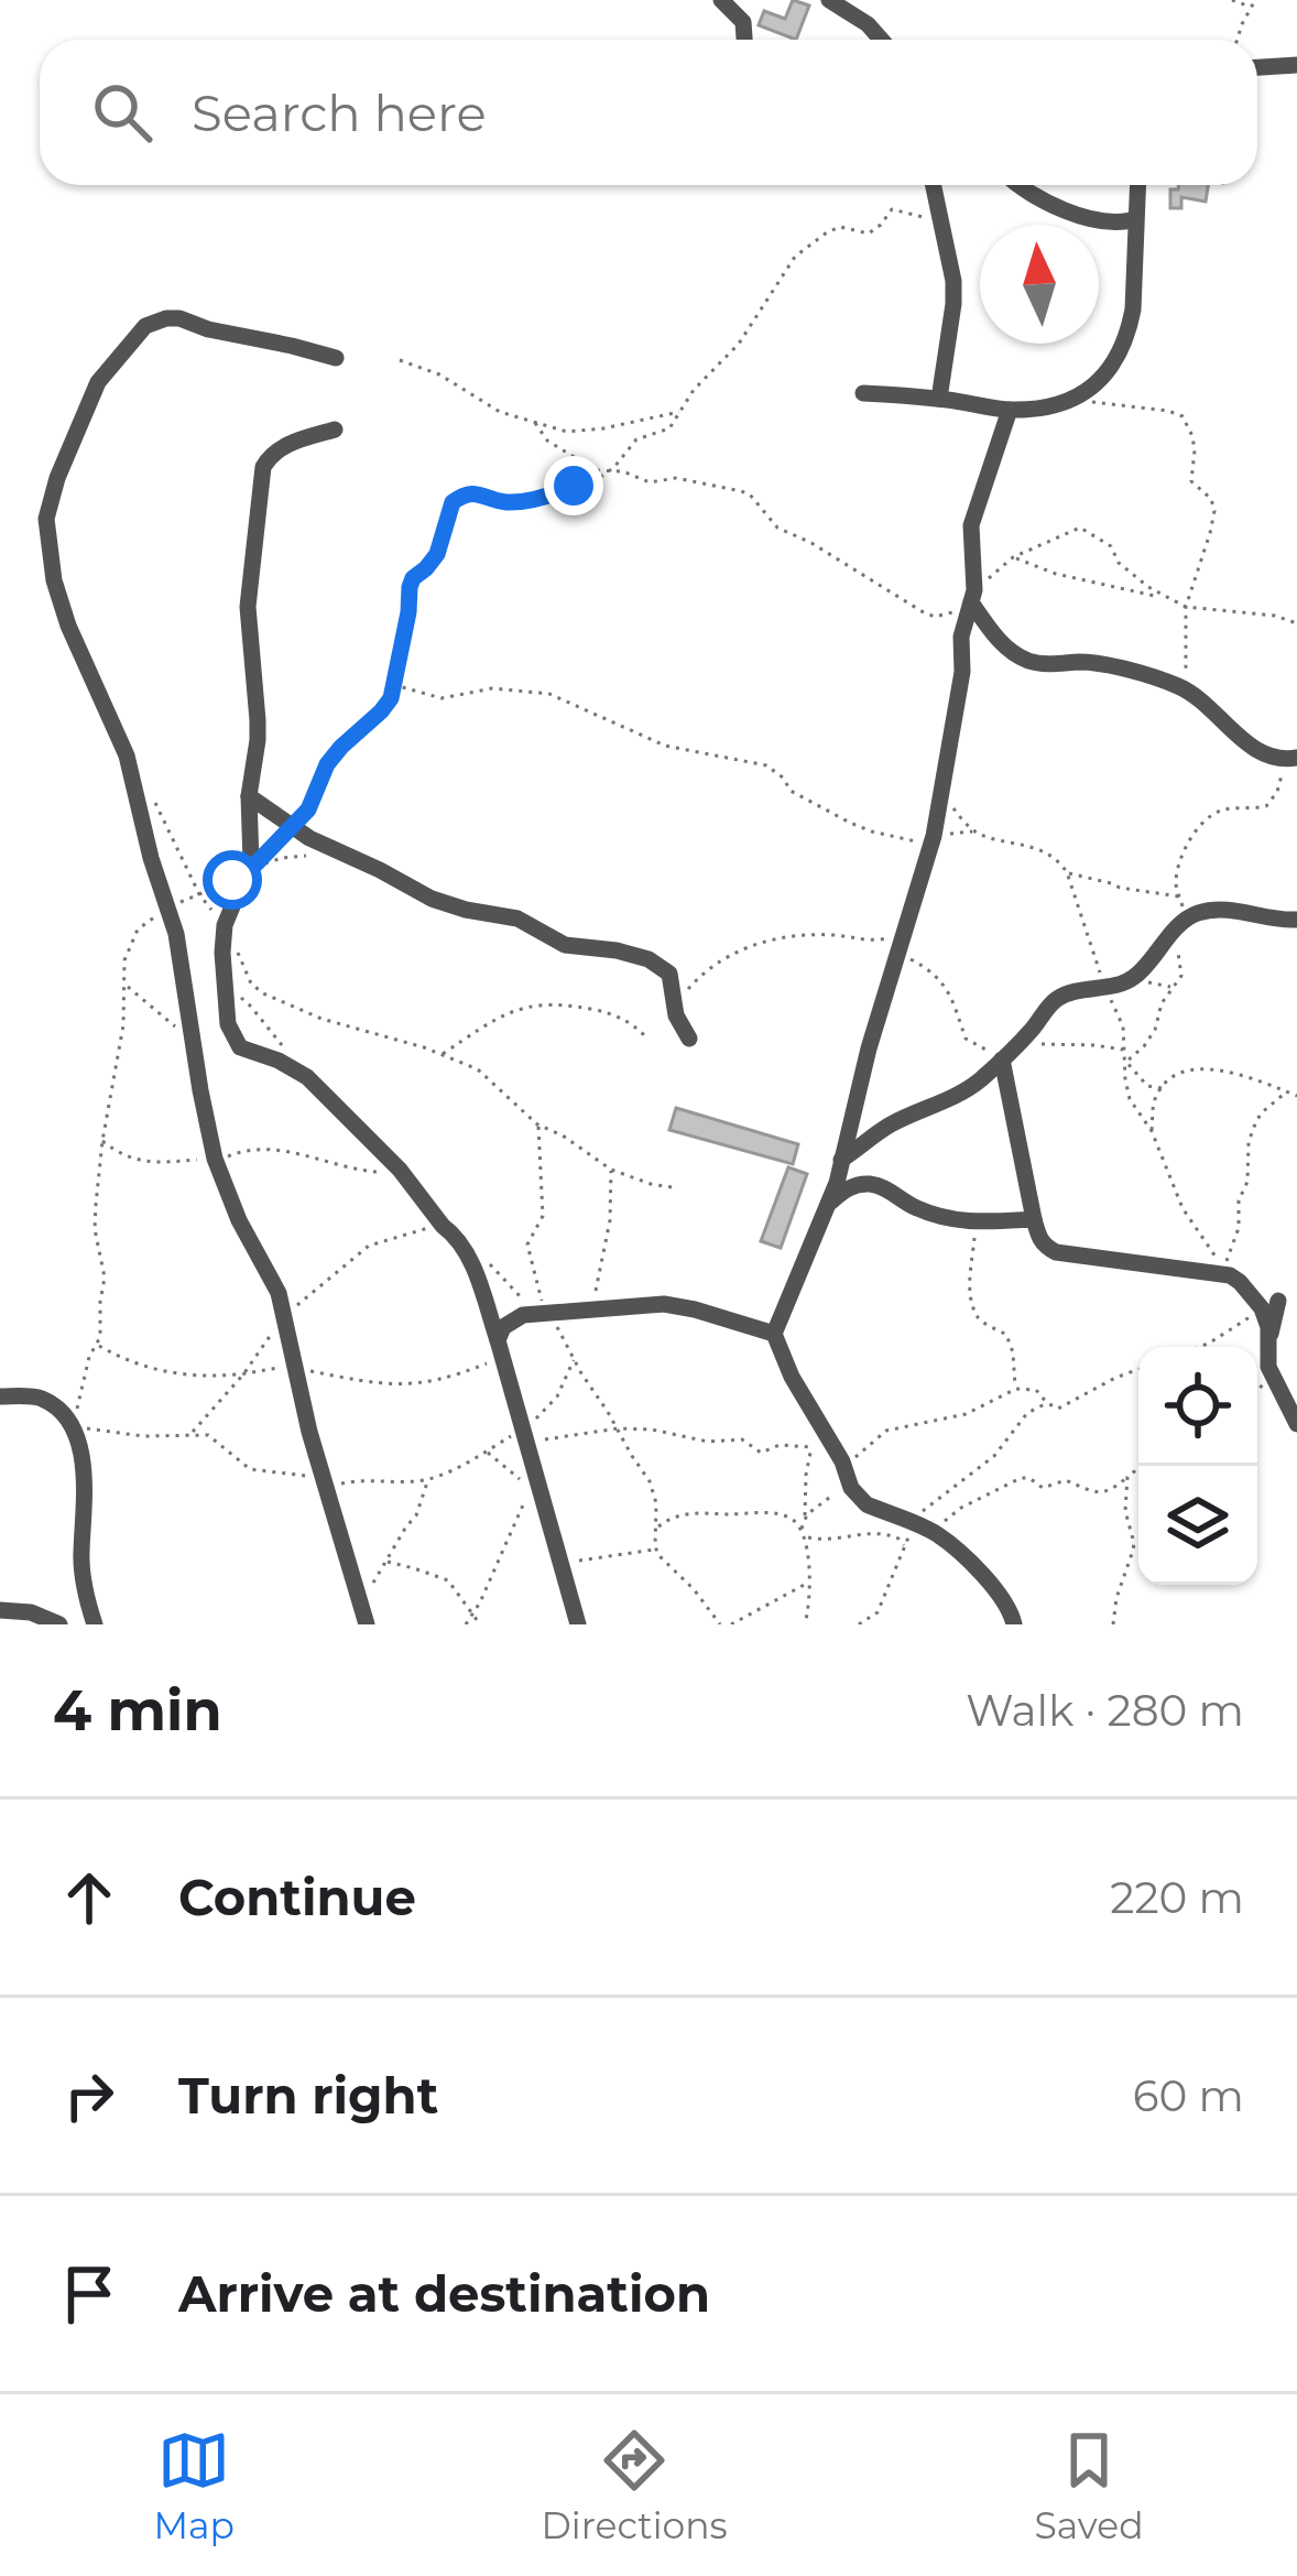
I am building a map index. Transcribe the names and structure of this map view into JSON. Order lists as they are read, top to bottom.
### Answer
{
  "north": "top",
  "page": {
    "search": "Search here",
    "heading": ["4 min", "Walk · 280 m"],
    "list": [
      ["Continue", "220 m"],
      ["Turn right", "60 m"],
      "Arrive at destination"
    ],
    "nav": ["Map", "Directions", "Saved"]
  }
}
